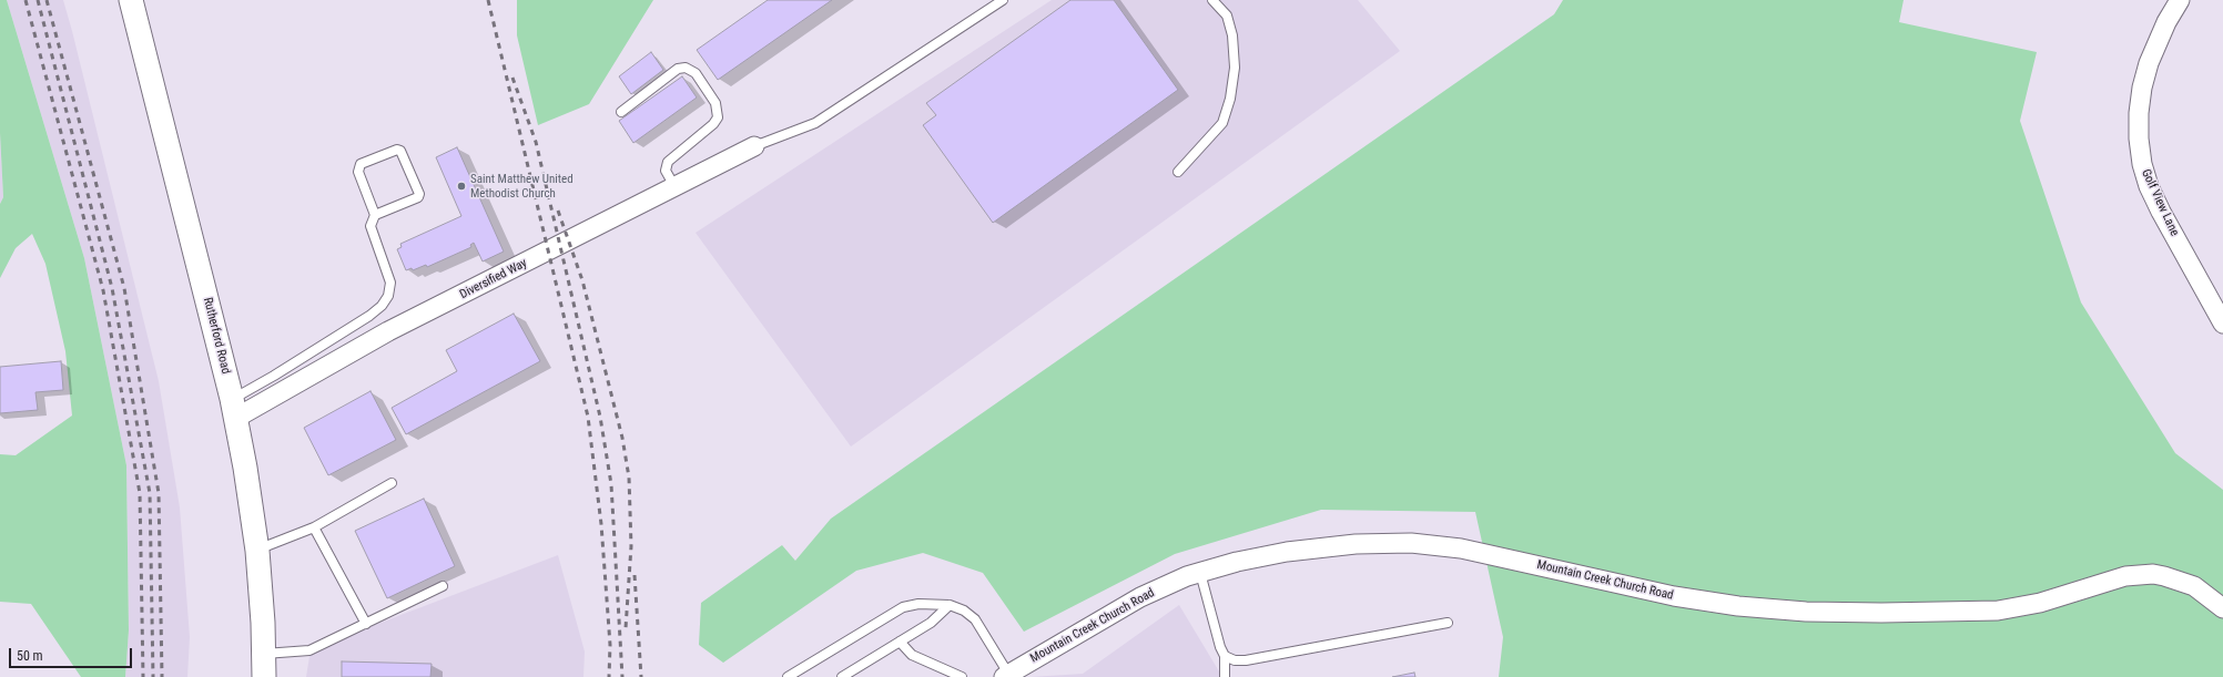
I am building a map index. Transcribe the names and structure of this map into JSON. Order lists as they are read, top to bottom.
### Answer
{
  "streets": {
    "street": [
      "Golf View Lane",
      "Diversified Way",
      "Rutherford Road",
      "Mountain Creek Church Road"
    ]
  },
  "crossings": [
    ["Diversified Way", "Rutherford Road"]
  ],
  "places": ["Saint Matthew United Methodist Church"],
  "scale_bar": "50 m"
}
